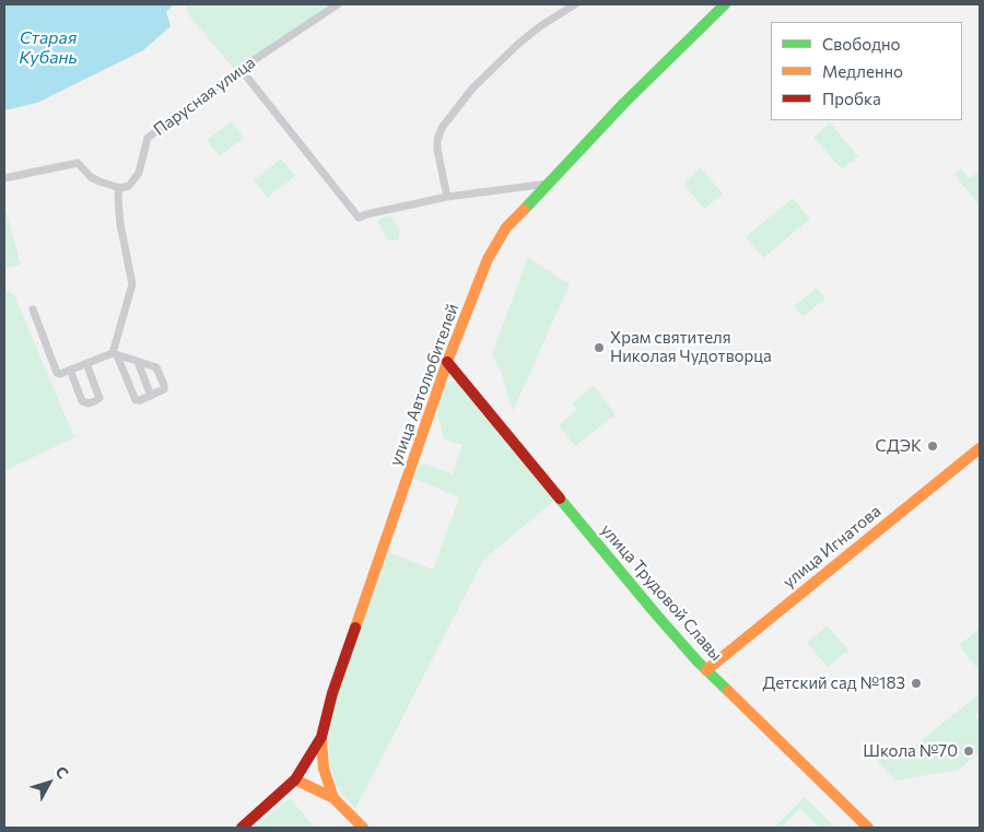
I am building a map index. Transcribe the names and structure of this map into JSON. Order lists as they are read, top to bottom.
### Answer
{
  "streets": {
    "street": [
      "Парусная улица",
      "улица Автолюбителей",
      "улица Игнатова",
      "улица Трудовой Славы"
    ]
  },
  "crossings": [
    ["улица Автолюбителей", "улица Трудовой Славы"],
    ["улица Игнатова", "улица Трудовой Славы"]
  ],
  "water": ["Старая Кубань"],
  "places": [
    "Храм святителя Николая Чудотворца",
    "СДЭК",
    "Детский сад №183",
    "Школа №70"
  ],
  "legend": ["Свободно", "Медленно", "Пробка"],
  "north": "top right"
}
